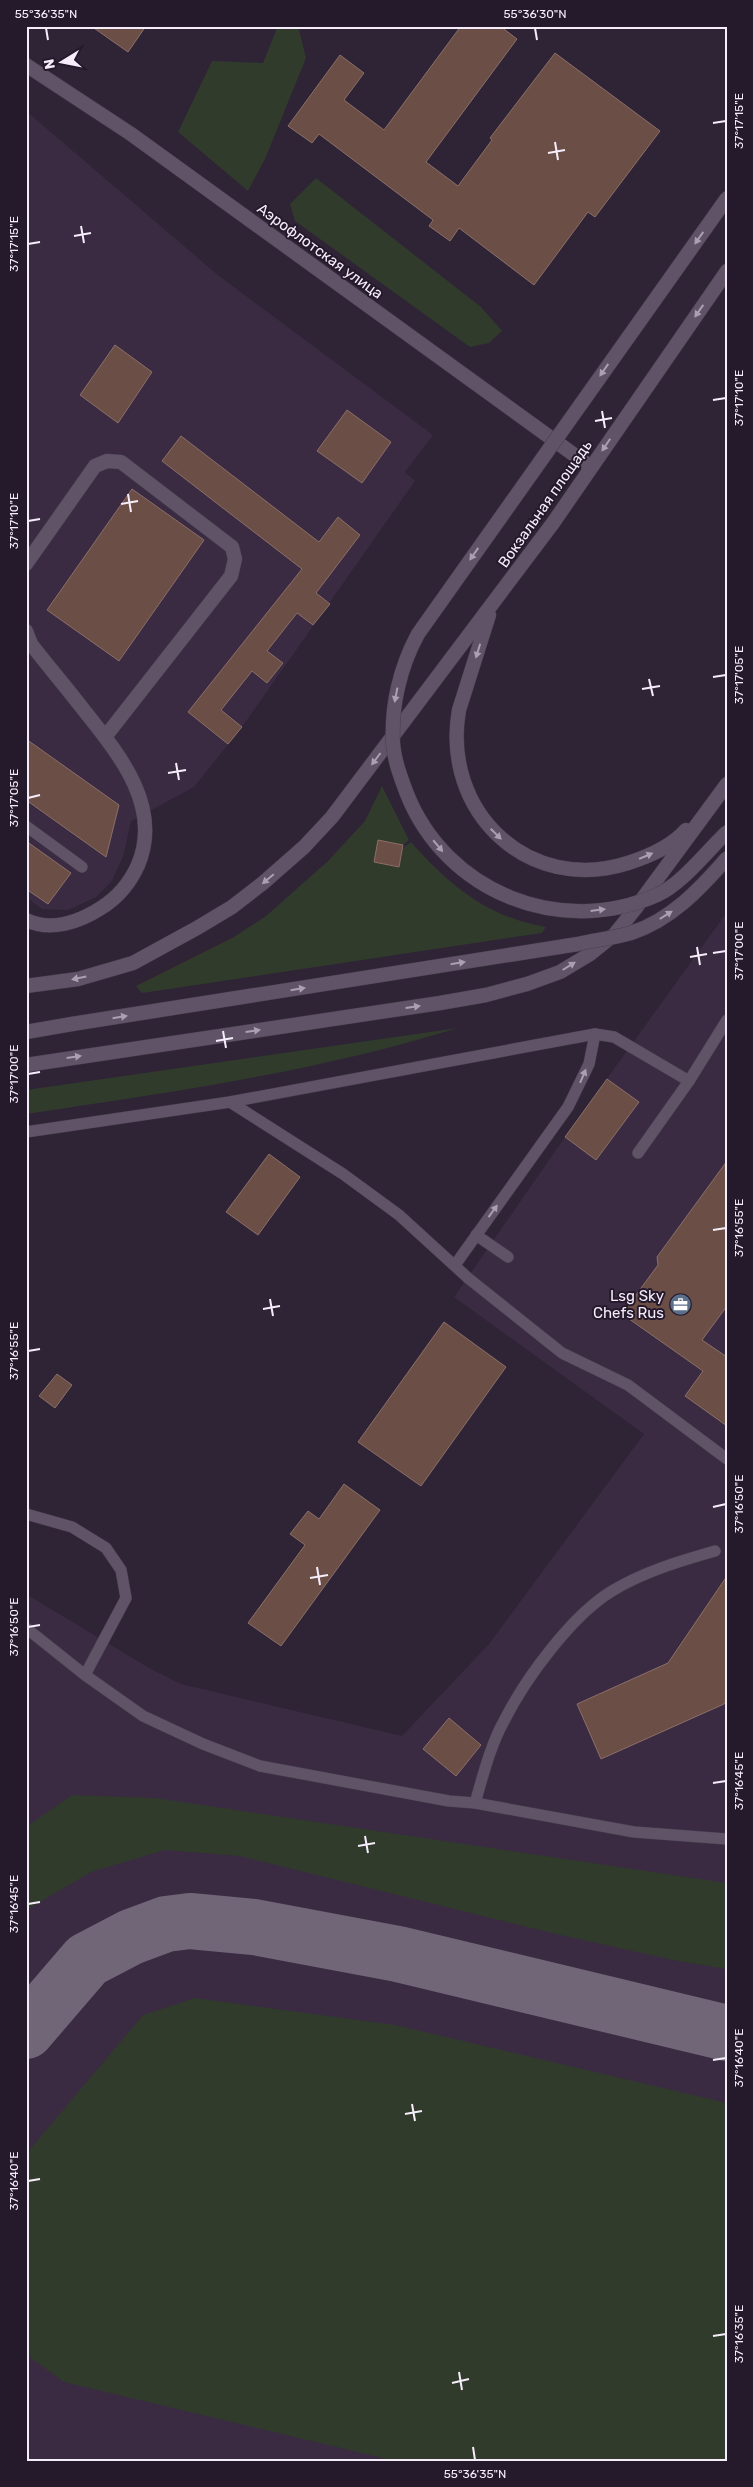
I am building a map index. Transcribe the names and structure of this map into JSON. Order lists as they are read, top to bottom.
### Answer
{
  "streets": {
    "street": ["Аэрофлотская улица", "Вокзальная площадь"]
  },
  "crossings": [
    ["Аэрофлотская улица", "Вокзальная площадь"]
  ],
  "one_way": ["Вокзальная площадь"],
  "places": {
    "office": ["Lsg Sky Chefs Rus"]
  },
  "north": "left",
  "coordinates": [
    "55°36'35\"N",
    "55°36'30\"N",
    "37°17'15\"E",
    "37°17'10\"E",
    "37°17'05\"E",
    "37°17'00\"E",
    "37°16'55\"E",
    "37°16'50\"E",
    "37°16'45\"E",
    "37°16'40\"E",
    "37°16'35\"E"
  ]
}
